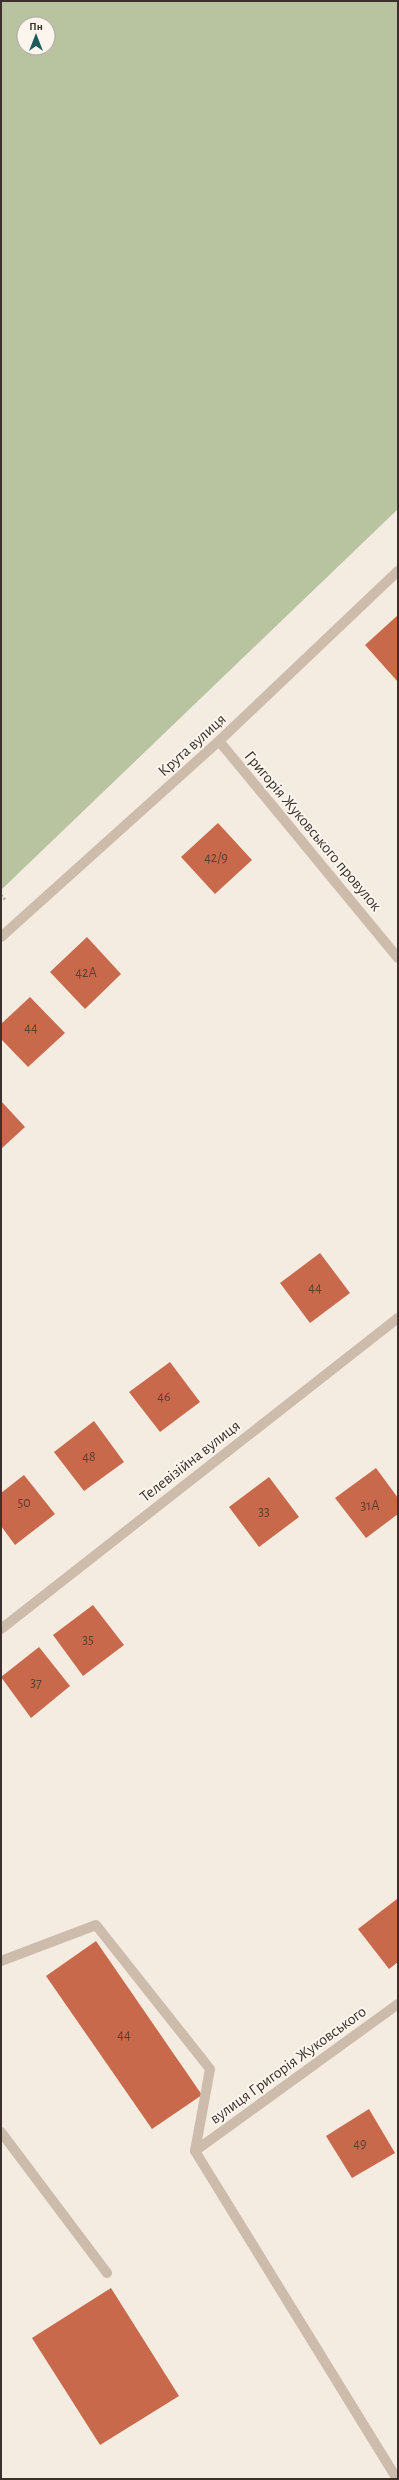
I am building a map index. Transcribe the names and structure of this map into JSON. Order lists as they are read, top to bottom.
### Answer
{
  "streets": {
    "street": [
      "Крута вулиця",
      "Григорія Жуковського провулок",
      "Телевізійна вулиця",
      "вулиця Григорія Жуковського"
    ]
  },
  "crossings": [
    ["Крута вулиця", "Григорія Жуковського провулок"]
  ],
  "house_numbers": [
    "42/9",
    "42А",
    "44",
    "44",
    "46",
    "48",
    "50",
    "31А",
    "33",
    "35",
    "37",
    "44",
    "49"
  ],
  "north": "top"
}
